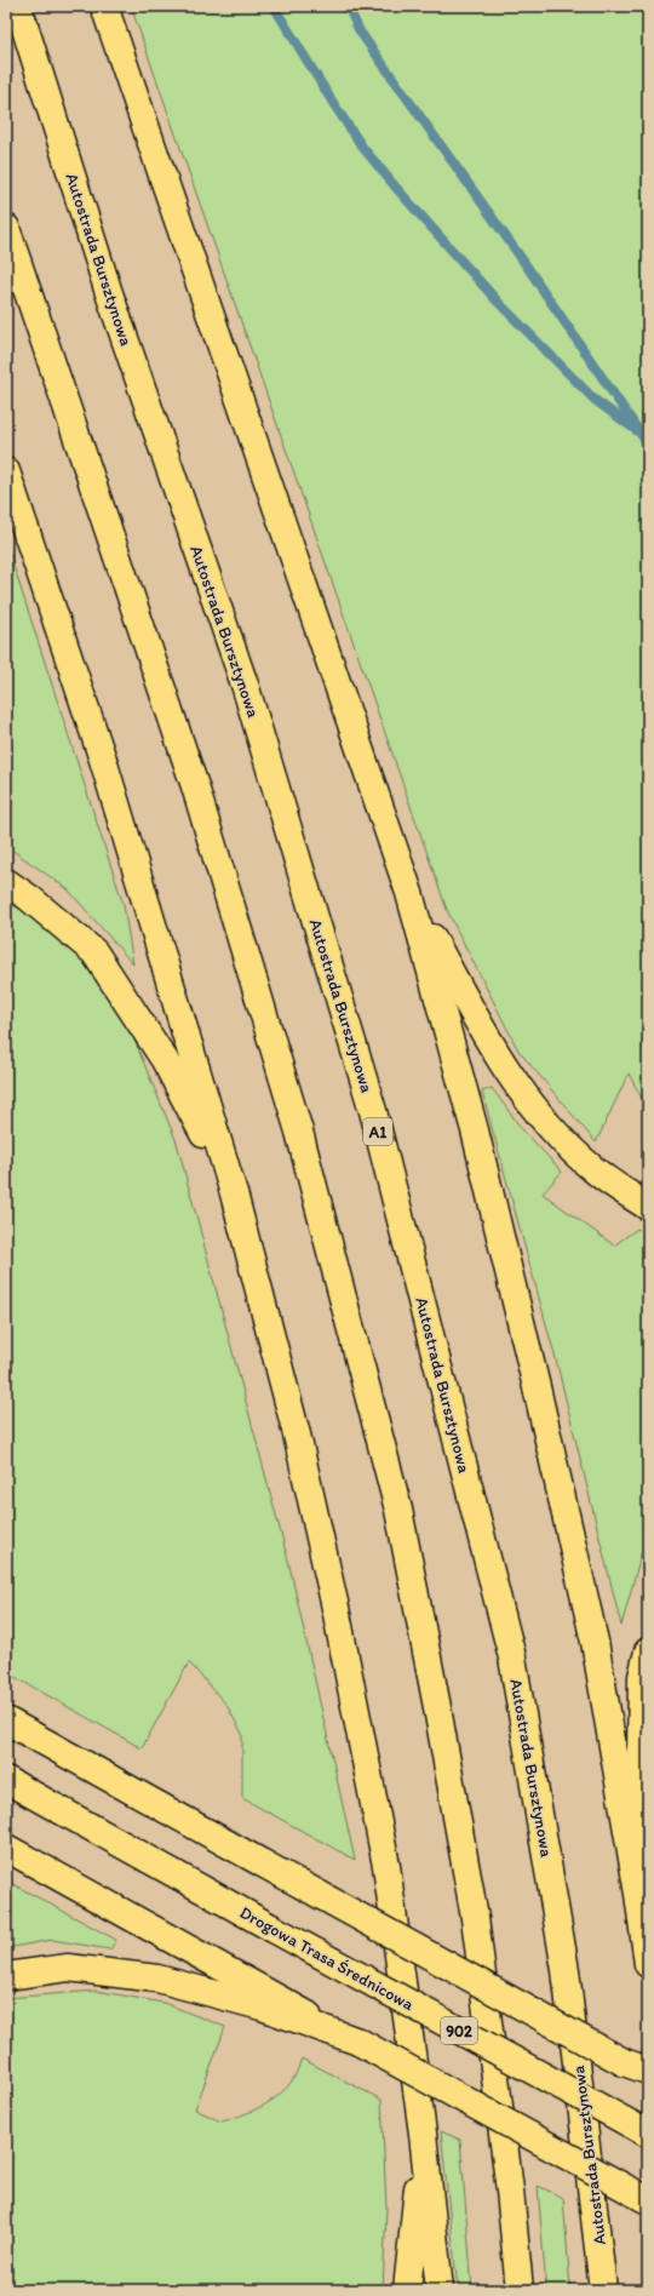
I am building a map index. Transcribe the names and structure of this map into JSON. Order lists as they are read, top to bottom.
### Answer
{
  "streets": {
    "main road": [
      "Autostrada Bursztynowa",
      "A1",
      "Drogowa Trasa Średnicowa",
      "902"
    ]
  }
}
